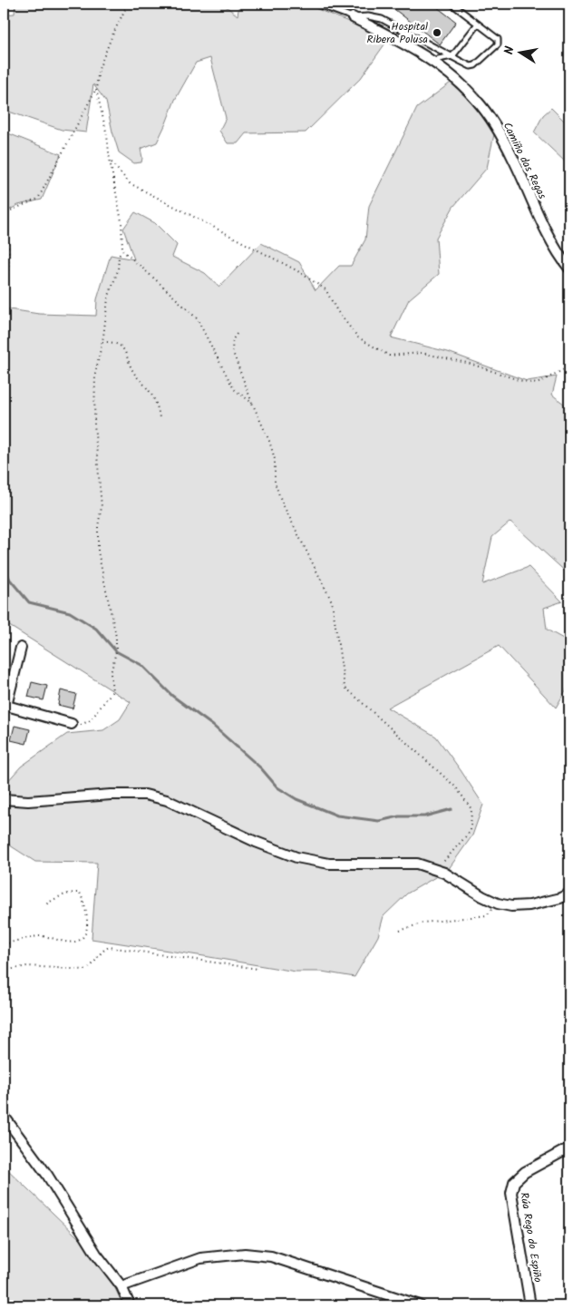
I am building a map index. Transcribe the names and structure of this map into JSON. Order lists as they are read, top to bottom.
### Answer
{
  "streets": {
    "street": ["Camiño das Regas", "Rúa Rego do Espiño"]
  },
  "places": ["Hospital Ribera Polusa"],
  "north": "left"
}
